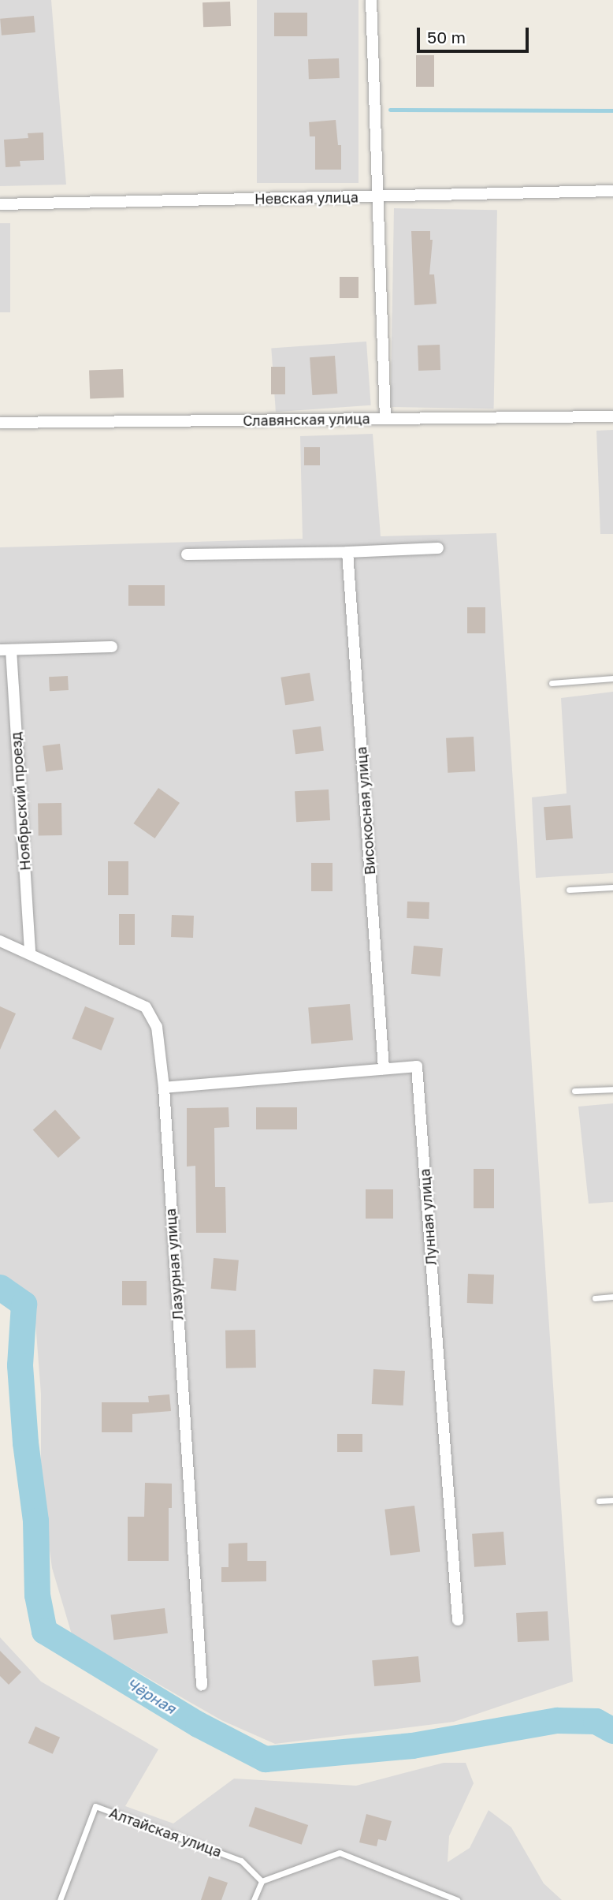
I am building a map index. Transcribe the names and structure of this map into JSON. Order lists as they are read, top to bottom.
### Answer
{
  "streets": {
    "street": [
      "Невская улица",
      "Славянская улица",
      "Ноябрьский проезд",
      "Високосная улица",
      "Лунная улица",
      "Лазурная улица"
    ],
    "lane": ["Алтайская улица"]
  },
  "crossings": [
    ["Ноябрьский проезд", "Лазурная улица"],
    ["Високосная улица", "Лунная улица"],
    ["Лунная улица", "Лазурная улица"]
  ],
  "water": ["Чёрная"],
  "scale_bar": "50 m"
}
